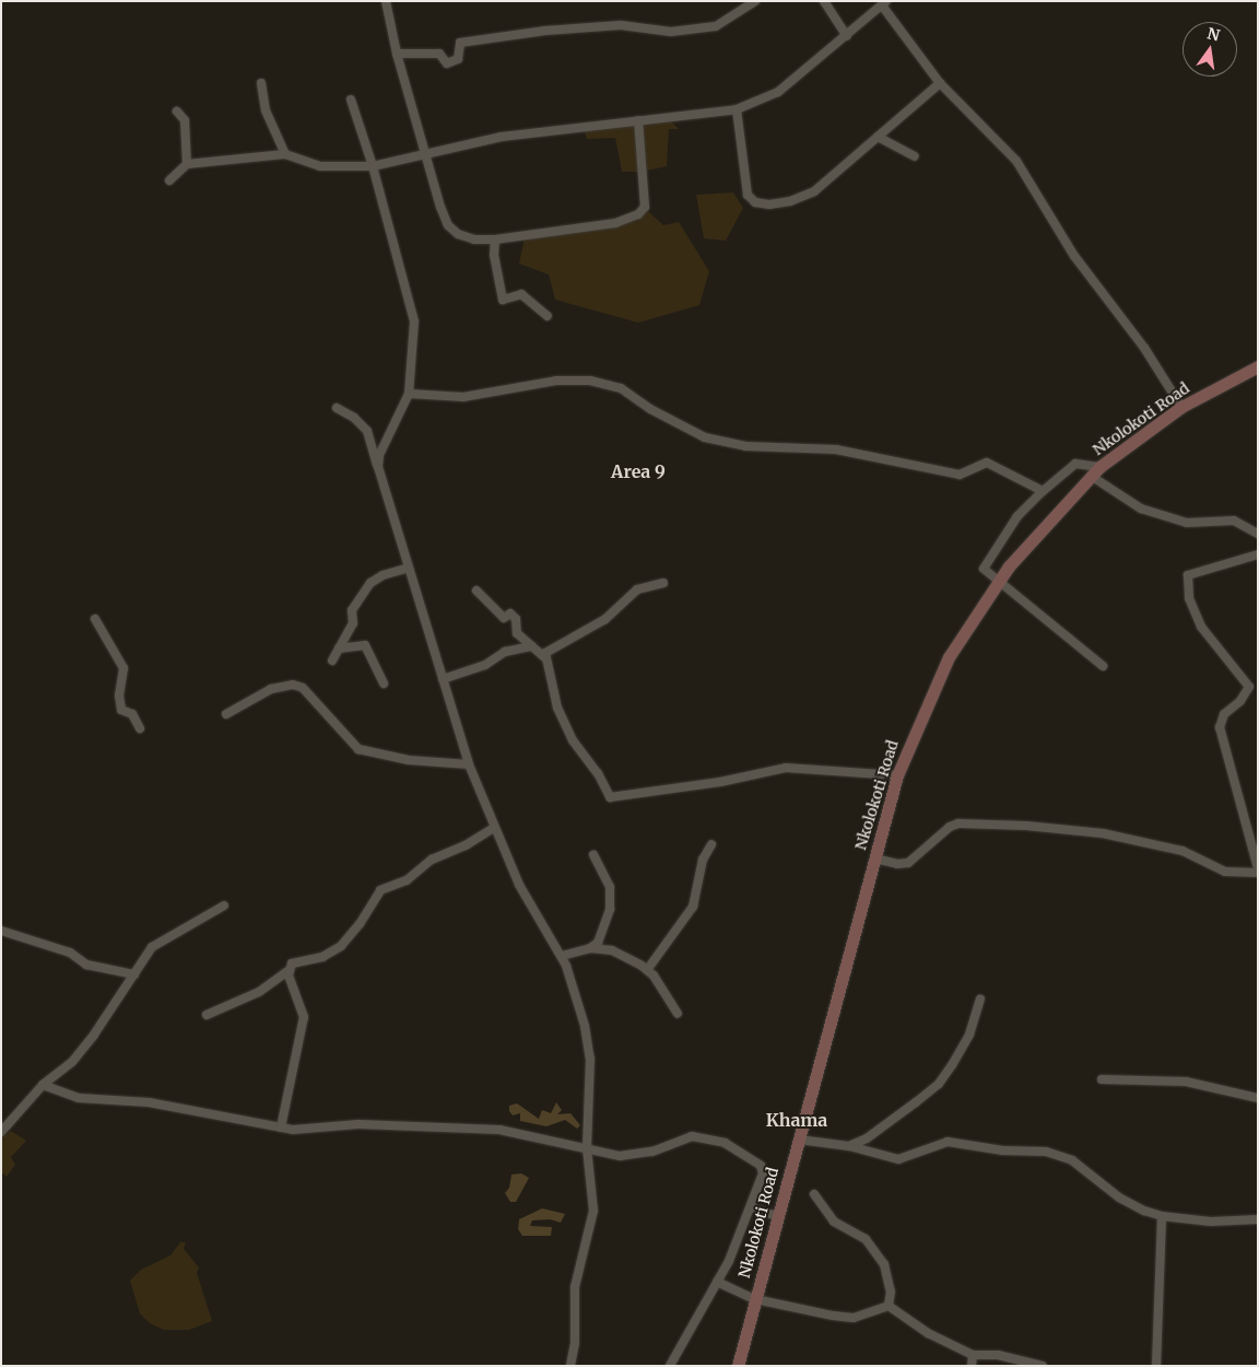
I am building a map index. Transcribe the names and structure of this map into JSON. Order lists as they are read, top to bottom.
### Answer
{
  "streets": {
    "main road": ["Nkolokoti Road"]
  },
  "districts": ["Area 9", "Khama"],
  "north": "top"
}
